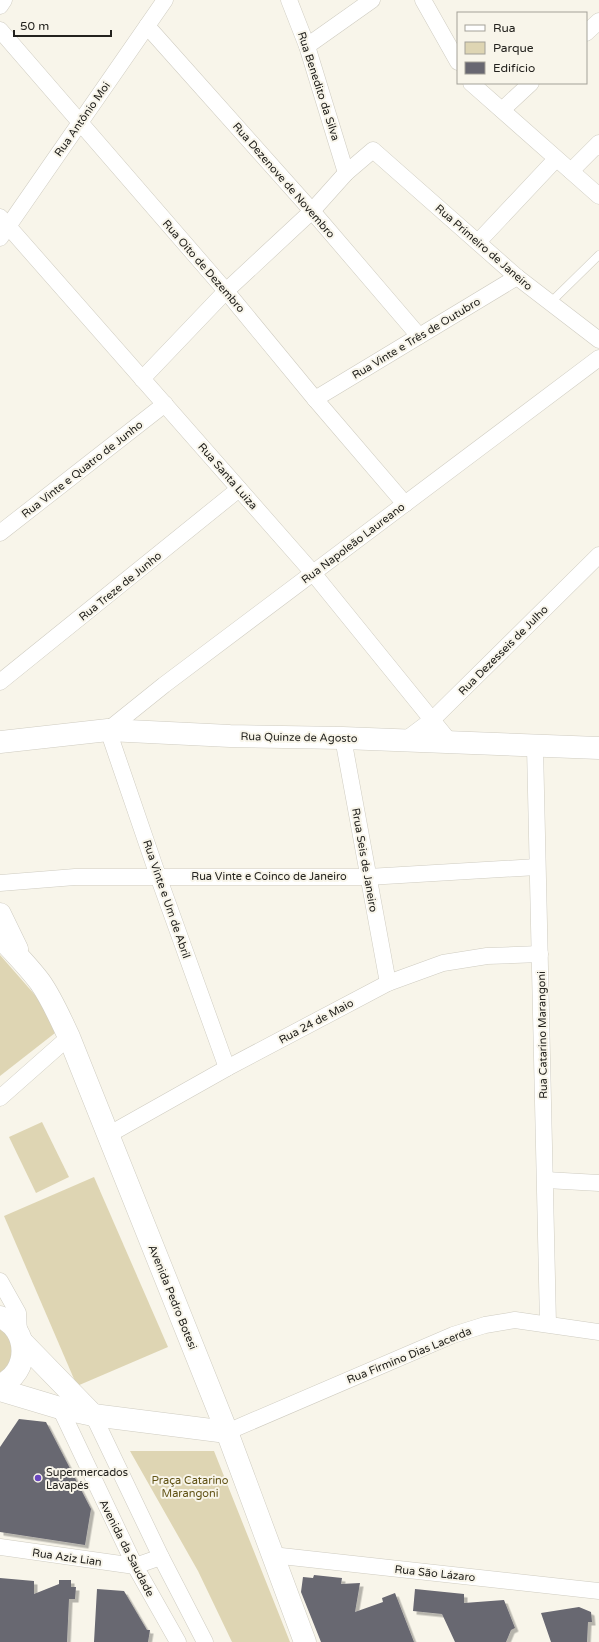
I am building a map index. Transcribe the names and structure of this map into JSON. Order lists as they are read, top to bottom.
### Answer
{
  "streets": {
    "main road": ["Rua Quinze de Agosto", "Avenida Pedro Botesi"],
    "street": [
      "Rua Benedito da Silva",
      "Rua Antônio Moi",
      "Rua Dezenove de Novembro",
      "Rua Primeiro de Janeiro",
      "Rua Oito de Dezembro",
      "Rua Vinte e Três de Outubro",
      "Rua Vinte e Quatro de Junho",
      "Rua Santa Luiza",
      "Rua Napoleão Laureano",
      "Rua Treze de Junho",
      "Rua Dezesseis de Julho",
      "Rrua Seis de Janeiro",
      "Rua Vinte e Coinco de Janeiro",
      "Rua Vinte e Um de Abril",
      "Rua 24 de Maio",
      "Rua Catarino Marangoni",
      "Rua Firmino Dias Lacerda",
      "Avenida da Saudade",
      "Rua Aziz Lian",
      "Rua São Lázaro"
    ]
  },
  "crossings": [
    ["Rua Benedito da Silva", "Rua Primeiro de Janeiro"],
    ["Rua Antônio Moi", "Rua Dezenove de Novembro"],
    ["Rua Antônio Moi", "Rua Oito de Dezembro"],
    ["Rua Antônio Moi", "Rua Santa Luiza"],
    ["Rua Dezenove de Novembro", "Rua Vinte e Três de Outubro"],
    ["Rua Primeiro de Janeiro", "Rua Vinte e Três de Outubro"],
    ["Rua Oito de Dezembro", "Rua Vinte e Três de Outubro"],
    ["Rua Oito de Dezembro", "Rua Napoleão Laureano"],
    ["Rua Vinte e Quatro de Junho", "Rua Santa Luiza"],
    ["Rua Santa Luiza", "Rua Napoleão Laureano"],
    ["Rua Santa Luiza", "Rua Treze de Junho"],
    ["Rua Santa Luiza", "Rua Dezesseis de Julho"],
    ["Rua Santa Luiza", "Rua Quinze de Agosto"],
    ["Rua Napoleão Laureano", "Rua Quinze de Agosto"],
    ["Rua Napoleão Laureano", "Rua Vinte e Um de Abril"],
    ["Rua Dezesseis de Julho", "Rua Quinze de Agosto"],
    ["Rua Quinze de Agosto", "Rrua Seis de Janeiro"],
    ["Rua Quinze de Agosto", "Rua Vinte e Um de Abril"],
    ["Rua Quinze de Agosto", "Rua Catarino Marangoni"],
    ["Rrua Seis de Janeiro", "Rua Vinte e Coinco de Janeiro"],
    ["Rrua Seis de Janeiro", "Rua 24 de Maio"],
    ["Rua Vinte e Coinco de Janeiro", "Rua Vinte e Um de Abril"],
    ["Rua Vinte e Coinco de Janeiro", "Rua Catarino Marangoni"],
    ["Rua Vinte e Um de Abril", "Rua 24 de Maio"],
    ["Rua 24 de Maio", "Rua Catarino Marangoni"],
    ["Rua 24 de Maio", "Avenida Pedro Botesi"],
    ["Rua Catarino Marangoni", "Rua Firmino Dias Lacerda"],
    ["Avenida Pedro Botesi", "Rua Firmino Dias Lacerda"],
    ["Avenida Pedro Botesi", "Rua São Lázaro"],
    ["Avenida da Saudade", "Rua Aziz Lian"]
  ],
  "parks": ["Praça Catarino Marangoni"],
  "places": ["Supermercados Lavapés"],
  "legend": ["Rua", "Parque", "Edifício"],
  "scale_bar": "50 m"
}
